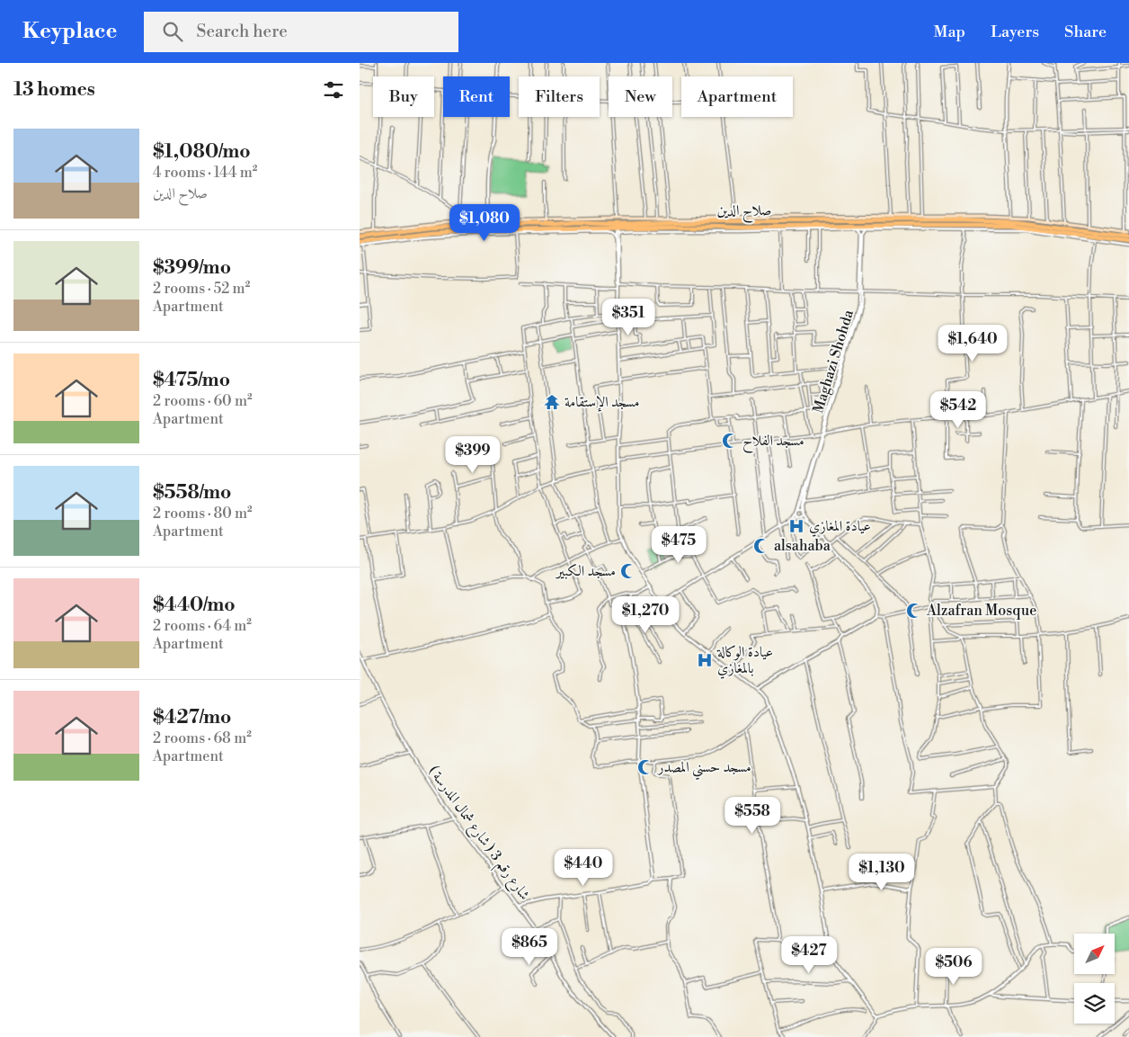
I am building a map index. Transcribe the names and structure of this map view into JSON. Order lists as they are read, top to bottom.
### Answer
{
  "streets": {
    "highway": ["صلاح الدين"],
    "street": ["Maghazi Shohda", "شارع رقم 3 ( شارع شمال المدرسة )"]
  },
  "crossings": [
    ["صلاح الدين", "Maghazi Shohda"]
  ],
  "places": {
    "temple": ["مسجد الإستقامة"],
    "mosque": [
      "مسجد الفلاح",
      "alsahaba",
      "مسجد الكبير",
      "Alzafran Mosque",
      "مسجد حسني المصدر"
    ],
    "hospital": ["عيادة المغازي", "عيادة الوكالة بالمغازي"]
  },
  "north": "top right",
  "page": {
    "header": "Keyplace",
    "search": "Search here",
    "nav": ["Map", "Layers", "Share"],
    "heading": "13 homes",
    "chip": [
      "Buy",
      "Rent",
      "Filters",
      "New",
      "Apartment"
    ],
    "list": [
      {
        "name": "$1,080/mo",
        "note": "4 rooms · 144 m² · صلاح الدين"
      },
      {
        "name": "$399/mo",
        "note": "2 rooms · 52 m² · Apartment"
      },
      {
        "name": "$475/mo",
        "note": "2 rooms · 60 m² · Apartment"
      },
      {
        "name": "$558/mo",
        "note": "2 rooms · 80 m² · Apartment"
      },
      {
        "name": "$440/mo",
        "note": "2 rooms · 64 m² · Apartment"
      },
      {
        "name": "$427/mo",
        "note": "2 rooms · 68 m² · Apartment"
      }
    ],
    "price": [
      "$1,080",
      "$351",
      "$1,640",
      "$542",
      "$399",
      "$475",
      "$1,270",
      "$558",
      "$440",
      "$1,130",
      "$865",
      "$427",
      "$506"
    ]
  }
}
